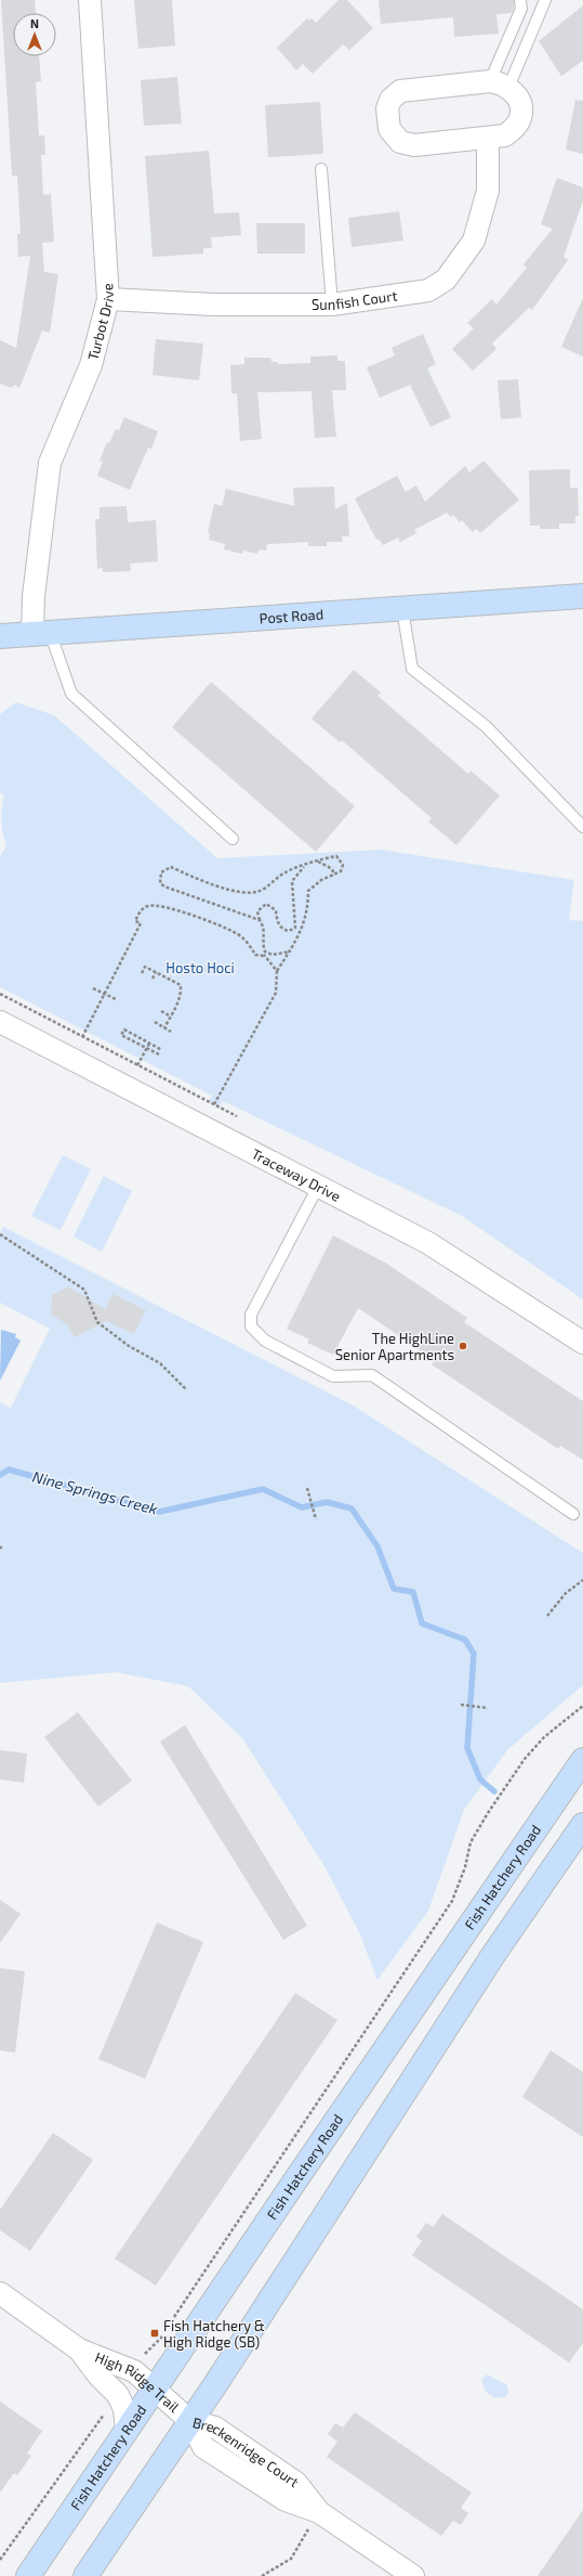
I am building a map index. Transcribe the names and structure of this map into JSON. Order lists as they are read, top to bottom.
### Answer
{
  "streets": {
    "main road": ["Post Road", "Fish Hatchery Road"],
    "street": [
      "Sunfish Court",
      "Turbot Drive",
      "Traceway Drive",
      "High Ridge Trail",
      "Breckenridge Court"
    ]
  },
  "crossings": [
    ["Sunfish Court", "Turbot Drive"],
    ["Turbot Drive", "Post Road"],
    ["Fish Hatchery Road", "High Ridge Trail"],
    ["High Ridge Trail", "Breckenridge Court"]
  ],
  "water": ["Nine Springs Creek"],
  "parks": ["Hosto Hoci"],
  "places": {
    "other": ["The HighLine Senior Apartments"],
    "transit": ["Fish Hatchery & High Ridge (SB)"]
  },
  "north": "top"
}
